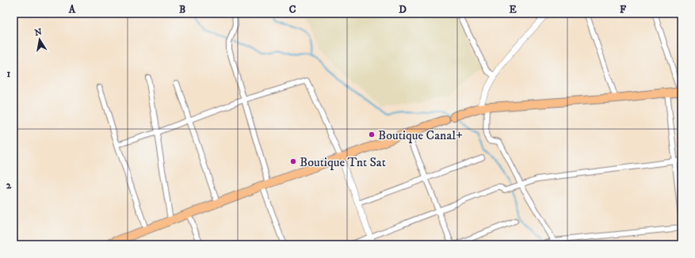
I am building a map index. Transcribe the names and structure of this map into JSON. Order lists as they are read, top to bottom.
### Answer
{
  "places": ["Boutique Canal+", "Boutique Tnt Sat"],
  "north": "top",
  "grid": {
    "columns": [
      "A",
      "B",
      "C",
      "D",
      "E",
      "F"
    ],
    "rows": ["1", "2"]
  }
}
